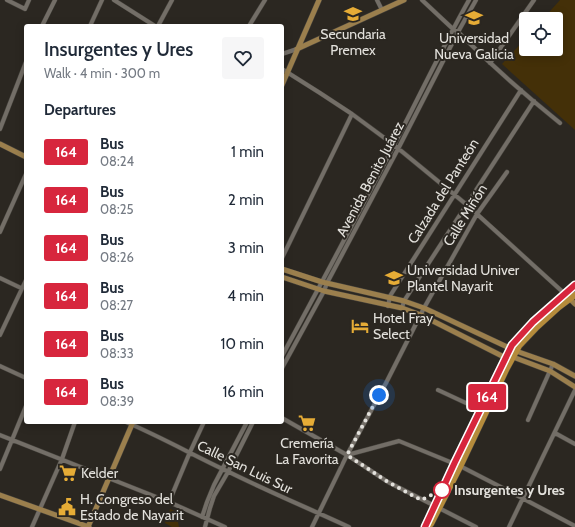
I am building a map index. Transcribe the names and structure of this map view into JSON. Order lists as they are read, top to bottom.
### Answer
{
  "streets": {
    "street": [
      "Avenida Benito Juárez",
      "Calzada del Panteón",
      "Calle Miñón",
      "Calle San Luis Sur"
    ]
  },
  "crossings": [
    ["Calle Miñón", "Calle San Luis Sur"]
  ],
  "places": {
    "school or university": ["Secundaria Premex", "Universidad Nueva Galicia", "Universidad Univer Plantel Nayarit"],
    "hotel": ["Hotel Fray Select"],
    "supermarket": ["Cremería La Favorita", "Kelder"],
    "other": ["Insurgentes y Ures"],
    "public building": ["H. Congreso del Estado de Nayarit"]
  },
  "lines": ["bus line 164"],
  "page": {
    "on_map": "164",
    "heading": [
      ["Insurgentes y Ures", "Walk · 4 min · 300 m"],
      "Departures"
    ],
    "list": [
      {
        "mark": "164",
        "name": "Bus",
        "note": "08:24",
        "value": "1 min"
      },
      {
        "mark": "164",
        "name": "Bus",
        "note": "08:25",
        "value": "2 min"
      },
      {
        "mark": "164",
        "name": "Bus",
        "note": "08:26",
        "value": "3 min"
      },
      {
        "mark": "164",
        "name": "Bus",
        "note": "08:27",
        "value": "4 min"
      },
      {
        "mark": "164",
        "name": "Bus",
        "note": "08:33",
        "value": "10 min"
      },
      {
        "mark": "164",
        "name": "Bus",
        "note": "08:39",
        "value": "16 min"
      }
    ]
  }
}
